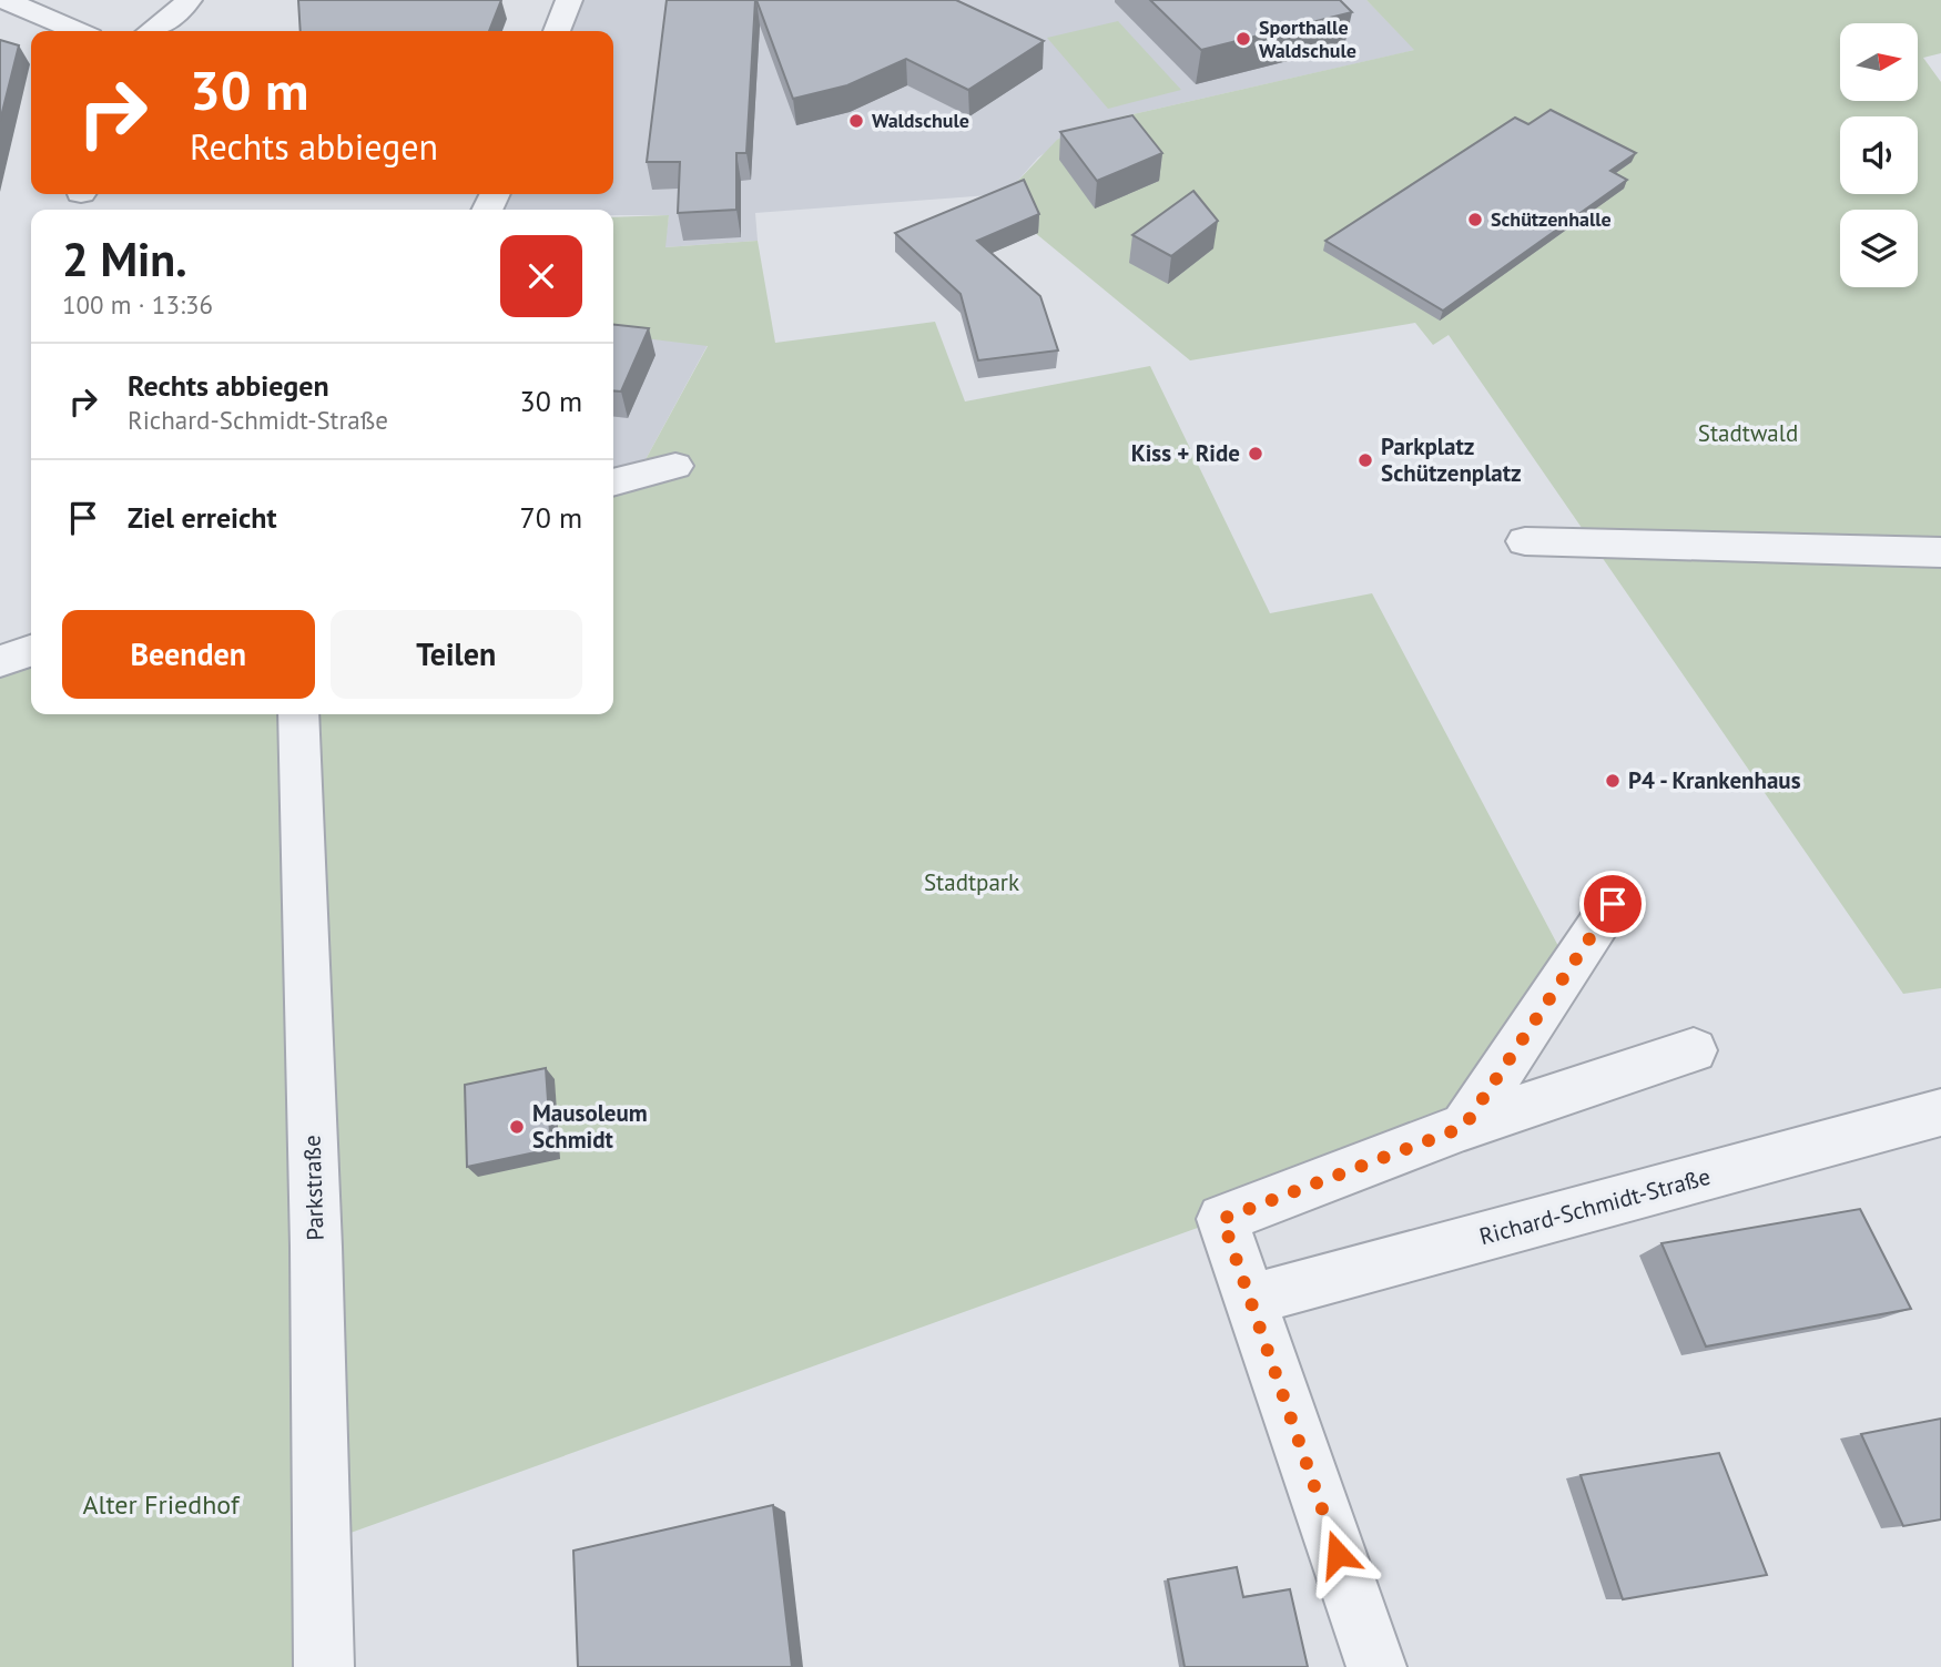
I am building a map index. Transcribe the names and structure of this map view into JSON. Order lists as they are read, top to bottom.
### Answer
{
  "streets": {
    "street": ["Parkstraße", "Richard-Schmidt-Straße"]
  },
  "parks": ["Stadtwald", "Stadtpark", "Alter Friedhof"],
  "places": [
    "Sporthalle Waldschule",
    "Waldschule",
    "Schützenhalle",
    "Kiss + Ride",
    "Parkplatz Schützenplatz",
    "P4 - Krankenhaus",
    "Mausoleum Schmidt"
  ],
  "north": "right",
  "page": {
    "turn": ["30 m", "Rechts abbiegen"],
    "heading": ["2 Min.", "100 m · 13:36"],
    "list": [
      {
        "name": "Rechts abbiegen",
        "note": "Richard-Schmidt-Straße",
        "value": "30 m"
      },
      {
        "name": "Ziel erreicht",
        "value": "70 m"
      }
    ],
    "buttons": ["Beenden", "Teilen"]
  }
}
